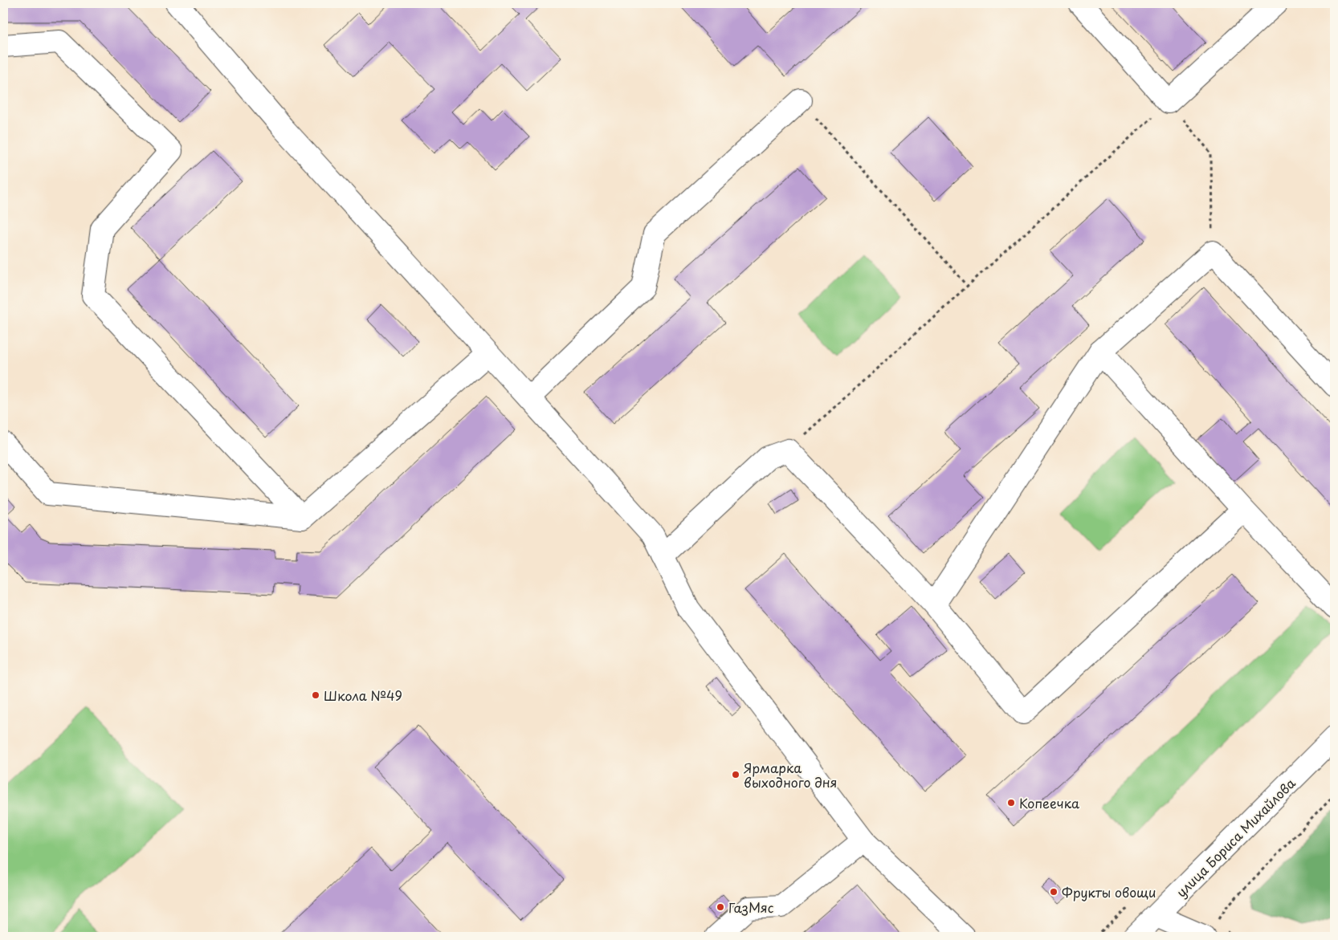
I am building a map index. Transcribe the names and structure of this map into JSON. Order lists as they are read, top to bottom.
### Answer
{
  "streets": {
    "street": ["улица Бориса Михайлова"]
  },
  "places": [
    "Школа №49",
    "Ярмарка выходного дня",
    "Копеечка",
    "Фрукты овощи",
    "ГазМяс"
  ]
}
